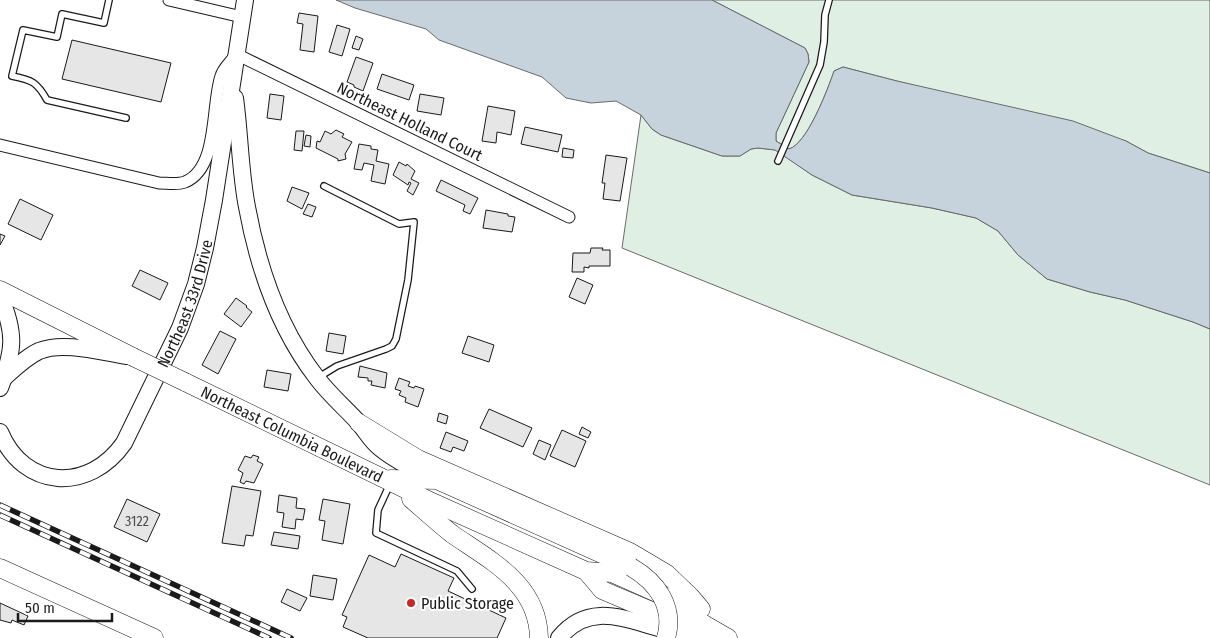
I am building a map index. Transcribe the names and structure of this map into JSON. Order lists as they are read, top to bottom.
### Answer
{
  "streets": {
    "main road": ["Northeast 33rd Drive", "Northeast Columbia Boulevard"],
    "street": ["Northeast Holland Court"]
  },
  "crossings": [
    ["Northeast Holland Court", "Northeast 33rd Drive"],
    ["Northeast 33rd Drive", "Northeast Columbia Boulevard"]
  ],
  "places": ["Public Storage"],
  "house_numbers": ["3122"],
  "scale_bar": "50 m"
}
